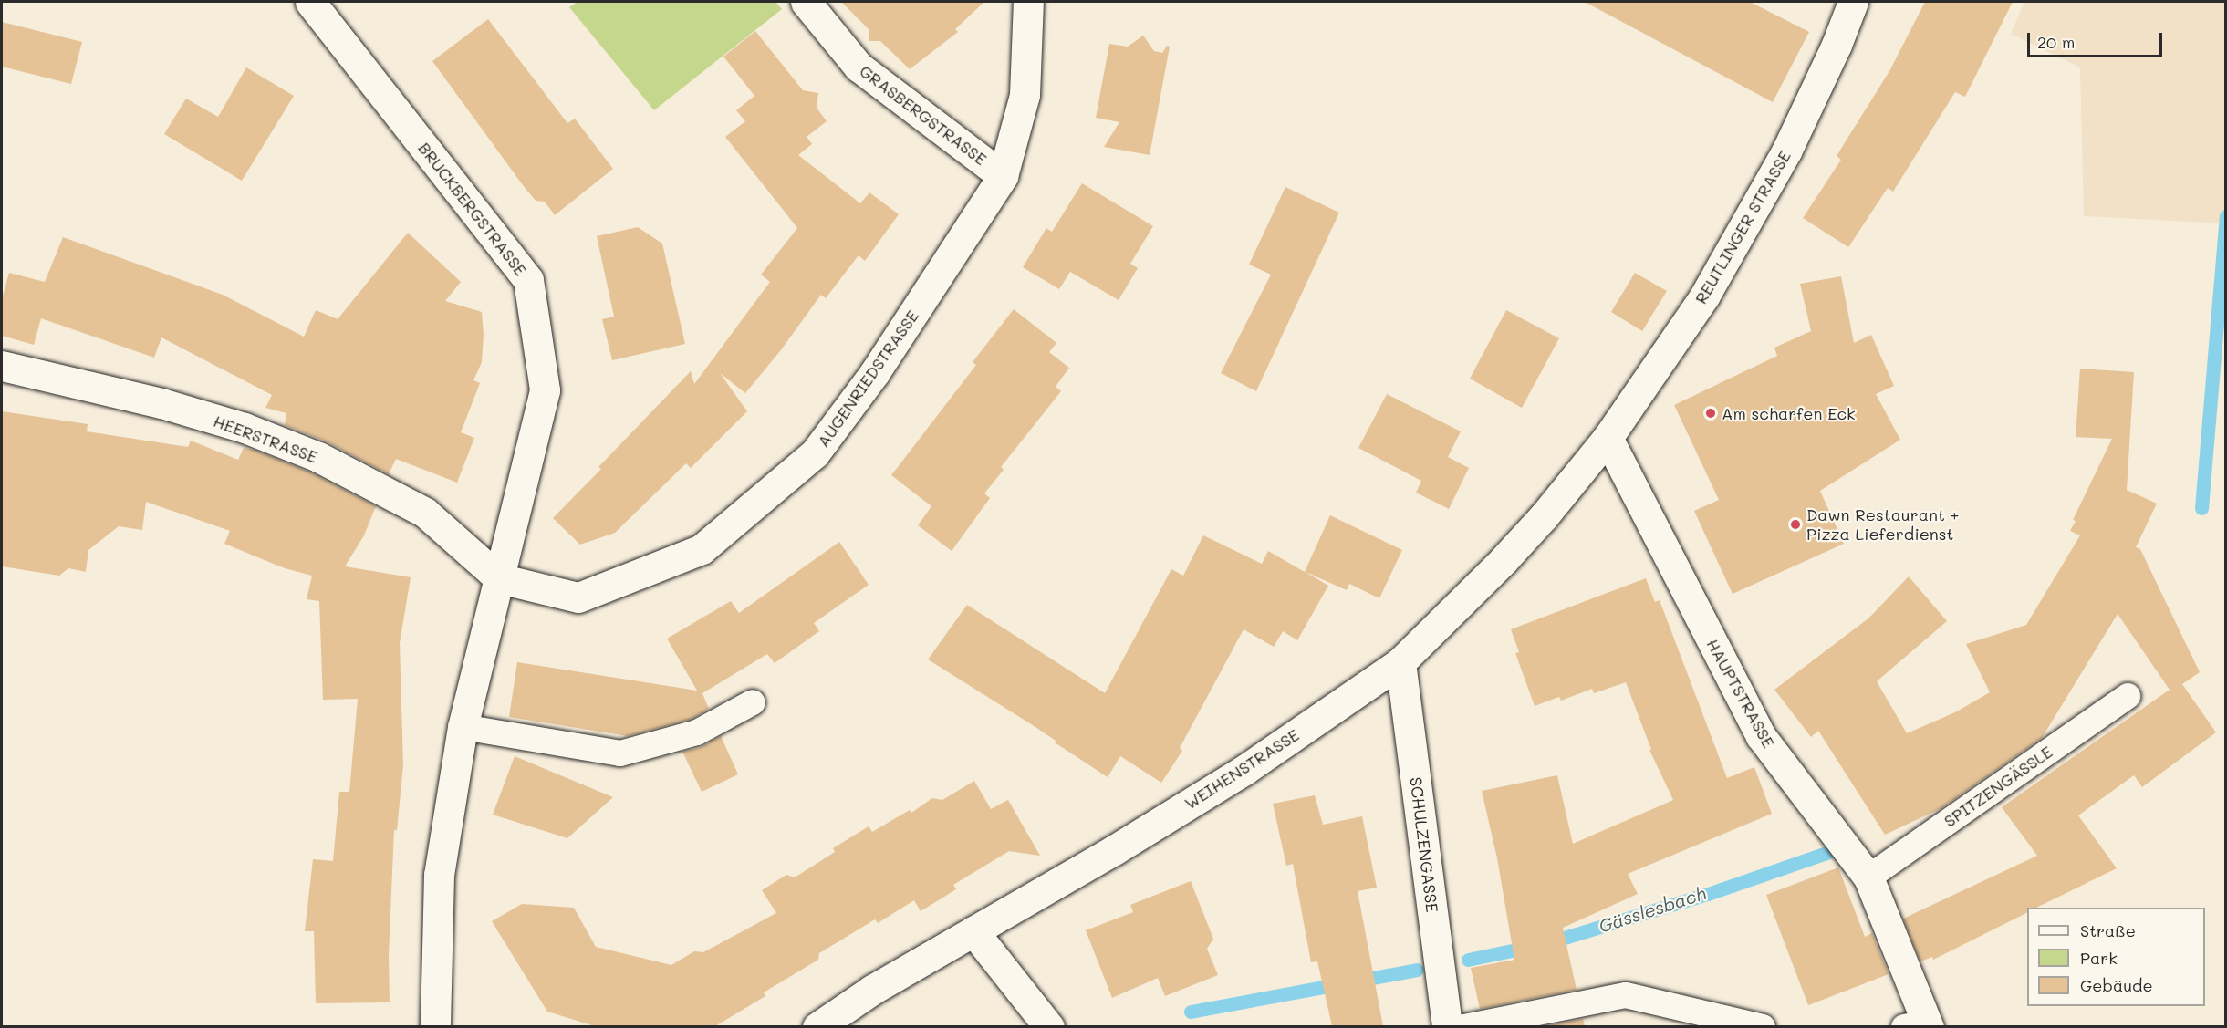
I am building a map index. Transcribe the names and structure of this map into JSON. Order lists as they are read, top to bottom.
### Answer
{
  "streets": {
    "street": [
      "GRASBERGSTRASSE",
      "BRUCKBERGSTRASSE",
      "REUTLINGER STRASSE",
      "AUGENRIEDSTRASSE",
      "HEERSTRASSE",
      "HAUPTSTRASSE",
      "WEIHENSTRASSE",
      "SCHULZENGASSE"
    ],
    "lane": ["SPITZENGÄSSLE"]
  },
  "crossings": [
    ["GRASBERGSTRASSE", "AUGENRIEDSTRASSE"],
    ["BRUCKBERGSTRASSE", "AUGENRIEDSTRASSE"],
    ["BRUCKBERGSTRASSE", "HEERSTRASSE"],
    ["REUTLINGER STRASSE", "HAUPTSTRASSE"],
    ["REUTLINGER STRASSE", "WEIHENSTRASSE"],
    ["AUGENRIEDSTRASSE", "HEERSTRASSE"],
    ["HAUPTSTRASSE", "WEIHENSTRASSE"],
    ["HAUPTSTRASSE", "SPITZENGÄSSLE"],
    ["WEIHENSTRASSE", "SCHULZENGASSE"]
  ],
  "water": ["Gässlesbach"],
  "places": ["Am scharfen Eck", "Dawn Restaurant + Pizza Lieferdienst"],
  "legend": ["Straße", "Park", "Gebäude"],
  "scale_bar": "20 m"
}
